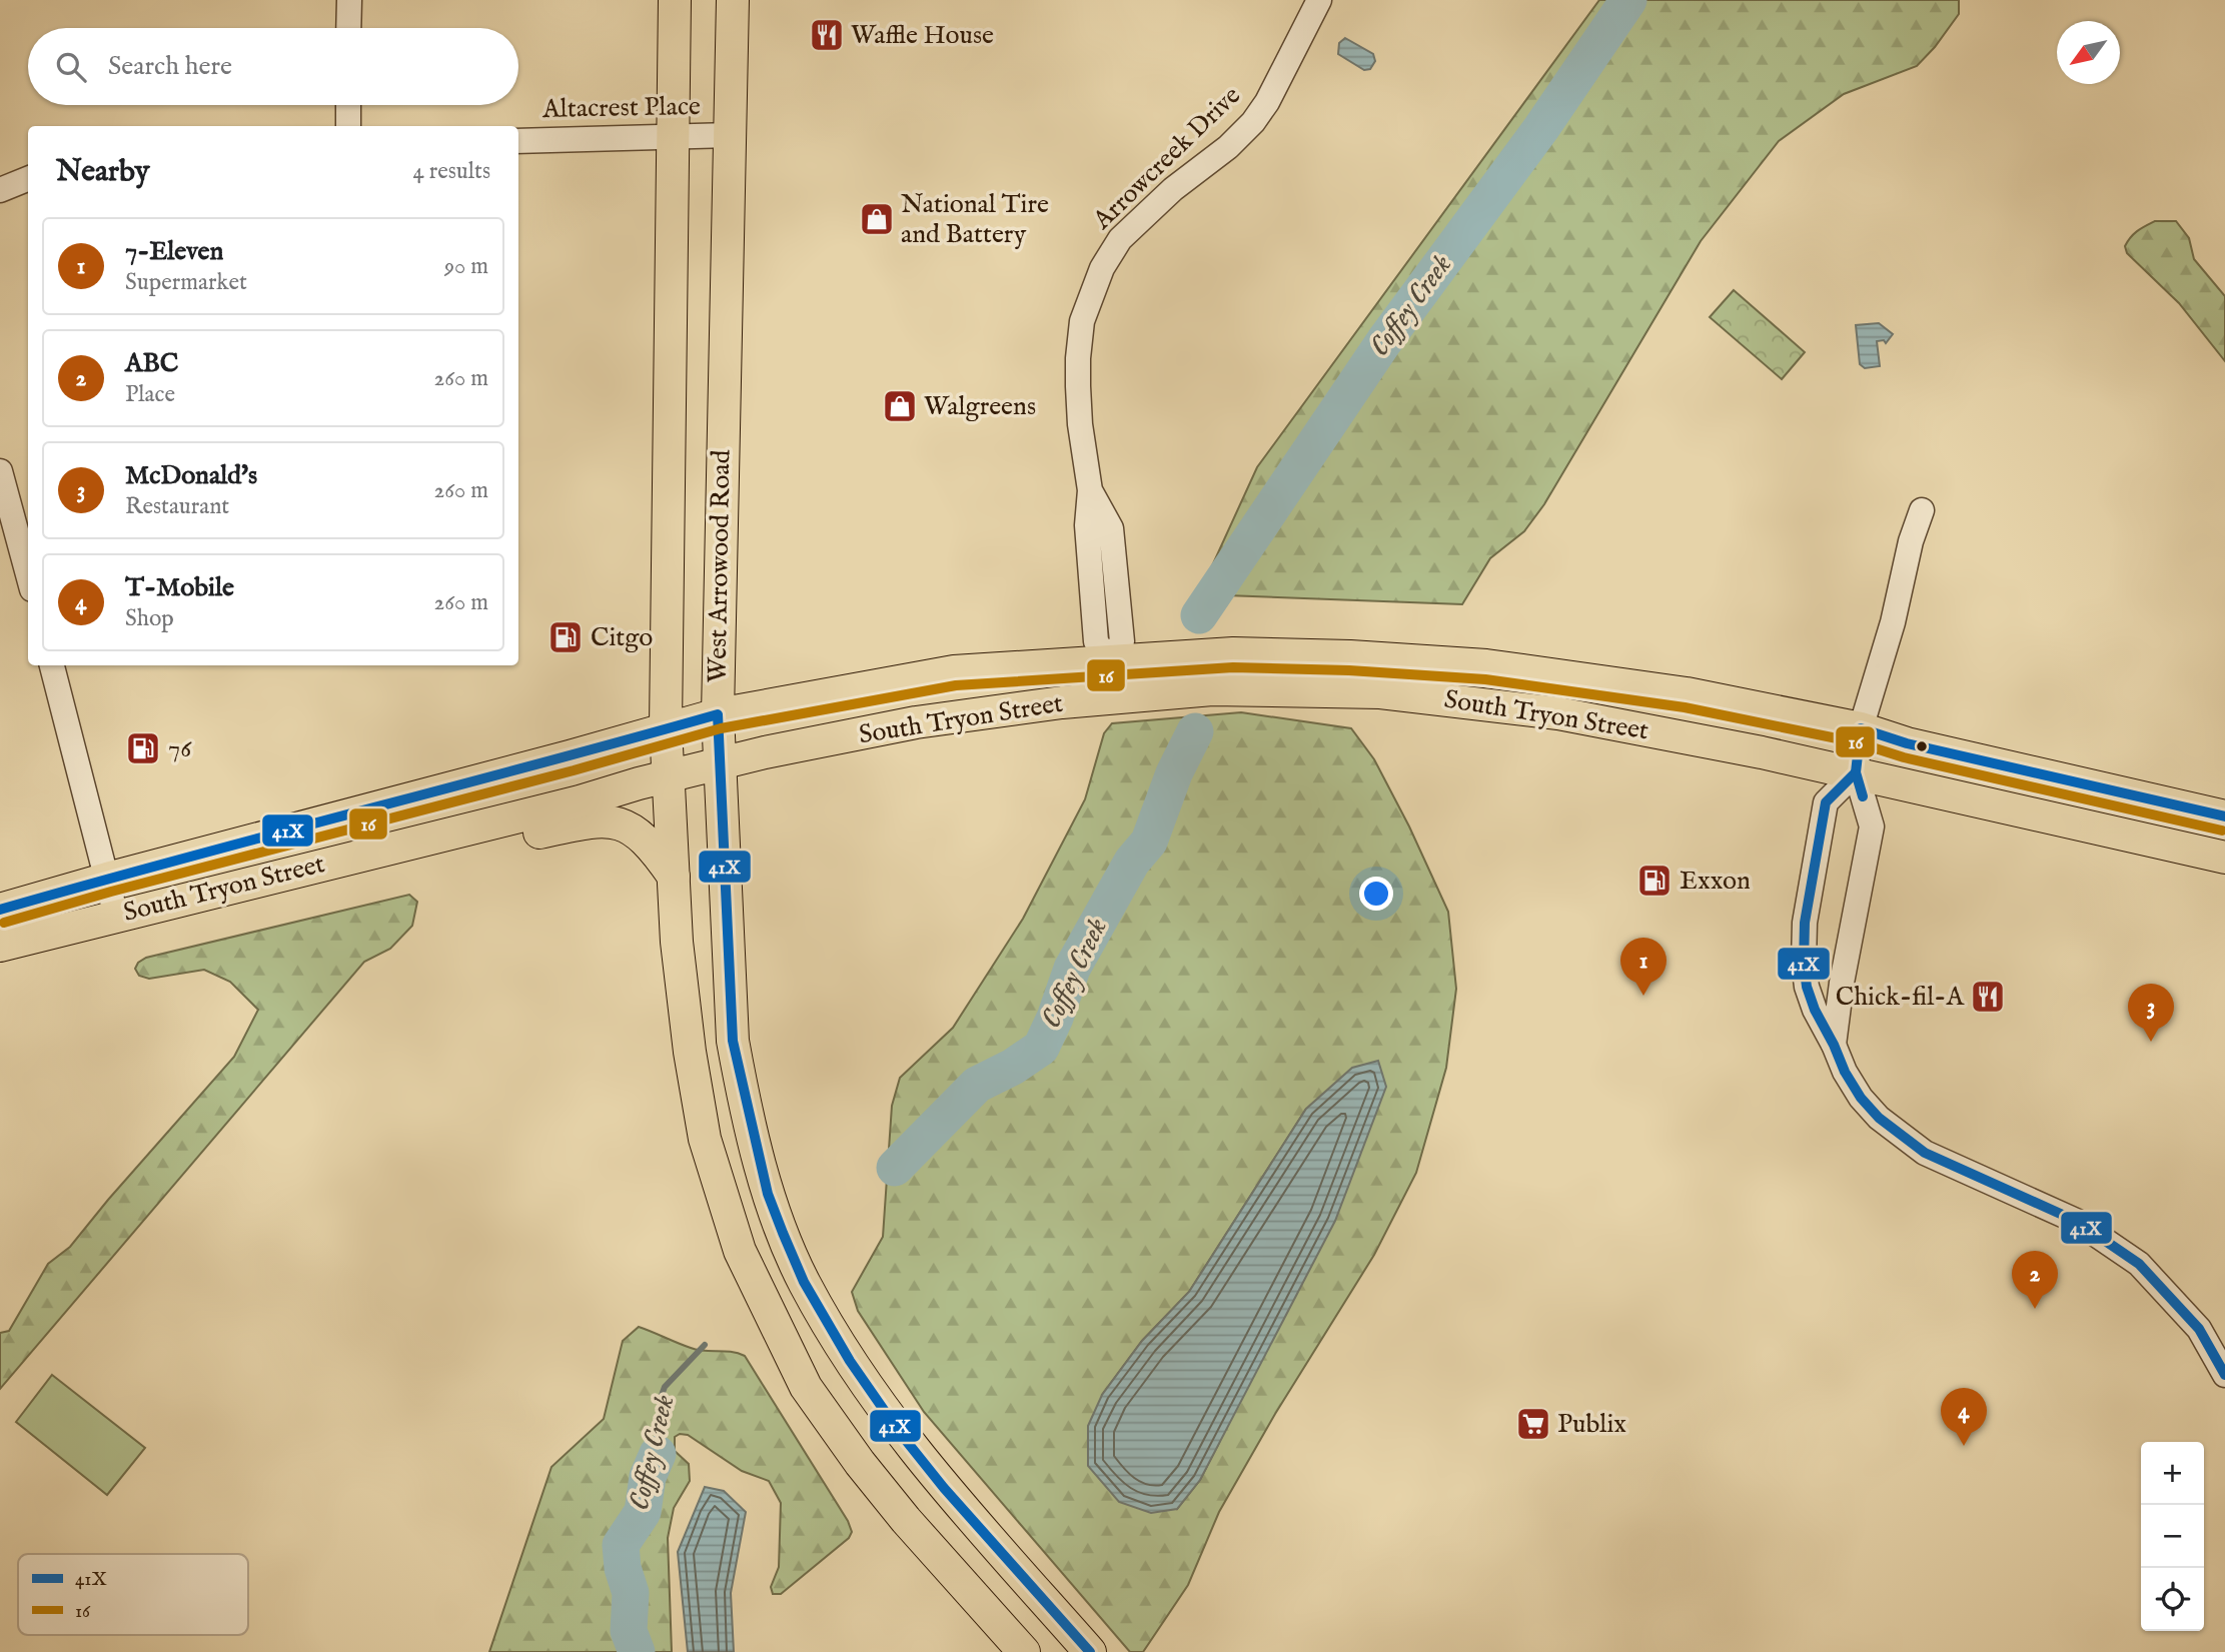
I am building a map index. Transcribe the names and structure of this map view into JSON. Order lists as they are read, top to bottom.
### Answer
{
  "streets": {
    "main road": ["West Arrowood Road", "South Tryon Street"],
    "street": ["Altacrest Place", "Arrowcreek Drive"]
  },
  "crossings": [
    ["Altacrest Place", "West Arrowood Road"],
    ["Arrowcreek Drive", "South Tryon Street"],
    ["West Arrowood Road", "South Tryon Street"]
  ],
  "water": ["Coffey Creek"],
  "places": {
    "restaurant": ["Waffle House", "Chick-fil-A"],
    "shop": ["National Tire and Battery", "Walgreens"],
    "fuel station": ["Citgo", "76", "Exxon"],
    "supermarket": ["Publix"]
  },
  "lines": ["transit line 16", "transit line 41X"],
  "legend": ["41X", "16"],
  "north": "bottom left",
  "page": {
    "search": "Search here",
    "heading": ["Nearby", "4 results"],
    "list": [
      {
        "mark": "1",
        "name": "7-Eleven",
        "note": "Supermarket",
        "value": "90 m"
      },
      {
        "mark": "2",
        "name": "ABC",
        "note": "Place",
        "value": "260 m"
      },
      {
        "mark": "3",
        "name": "McDonald's",
        "note": "Restaurant",
        "value": "260 m"
      },
      {
        "mark": "4",
        "name": "T-Mobile",
        "note": "Shop",
        "value": "260 m"
      }
    ],
    "pins": [
      "1",
      "3",
      "2",
      "4"
    ],
    "map_buttons": ["+", "−"]
  }
}
